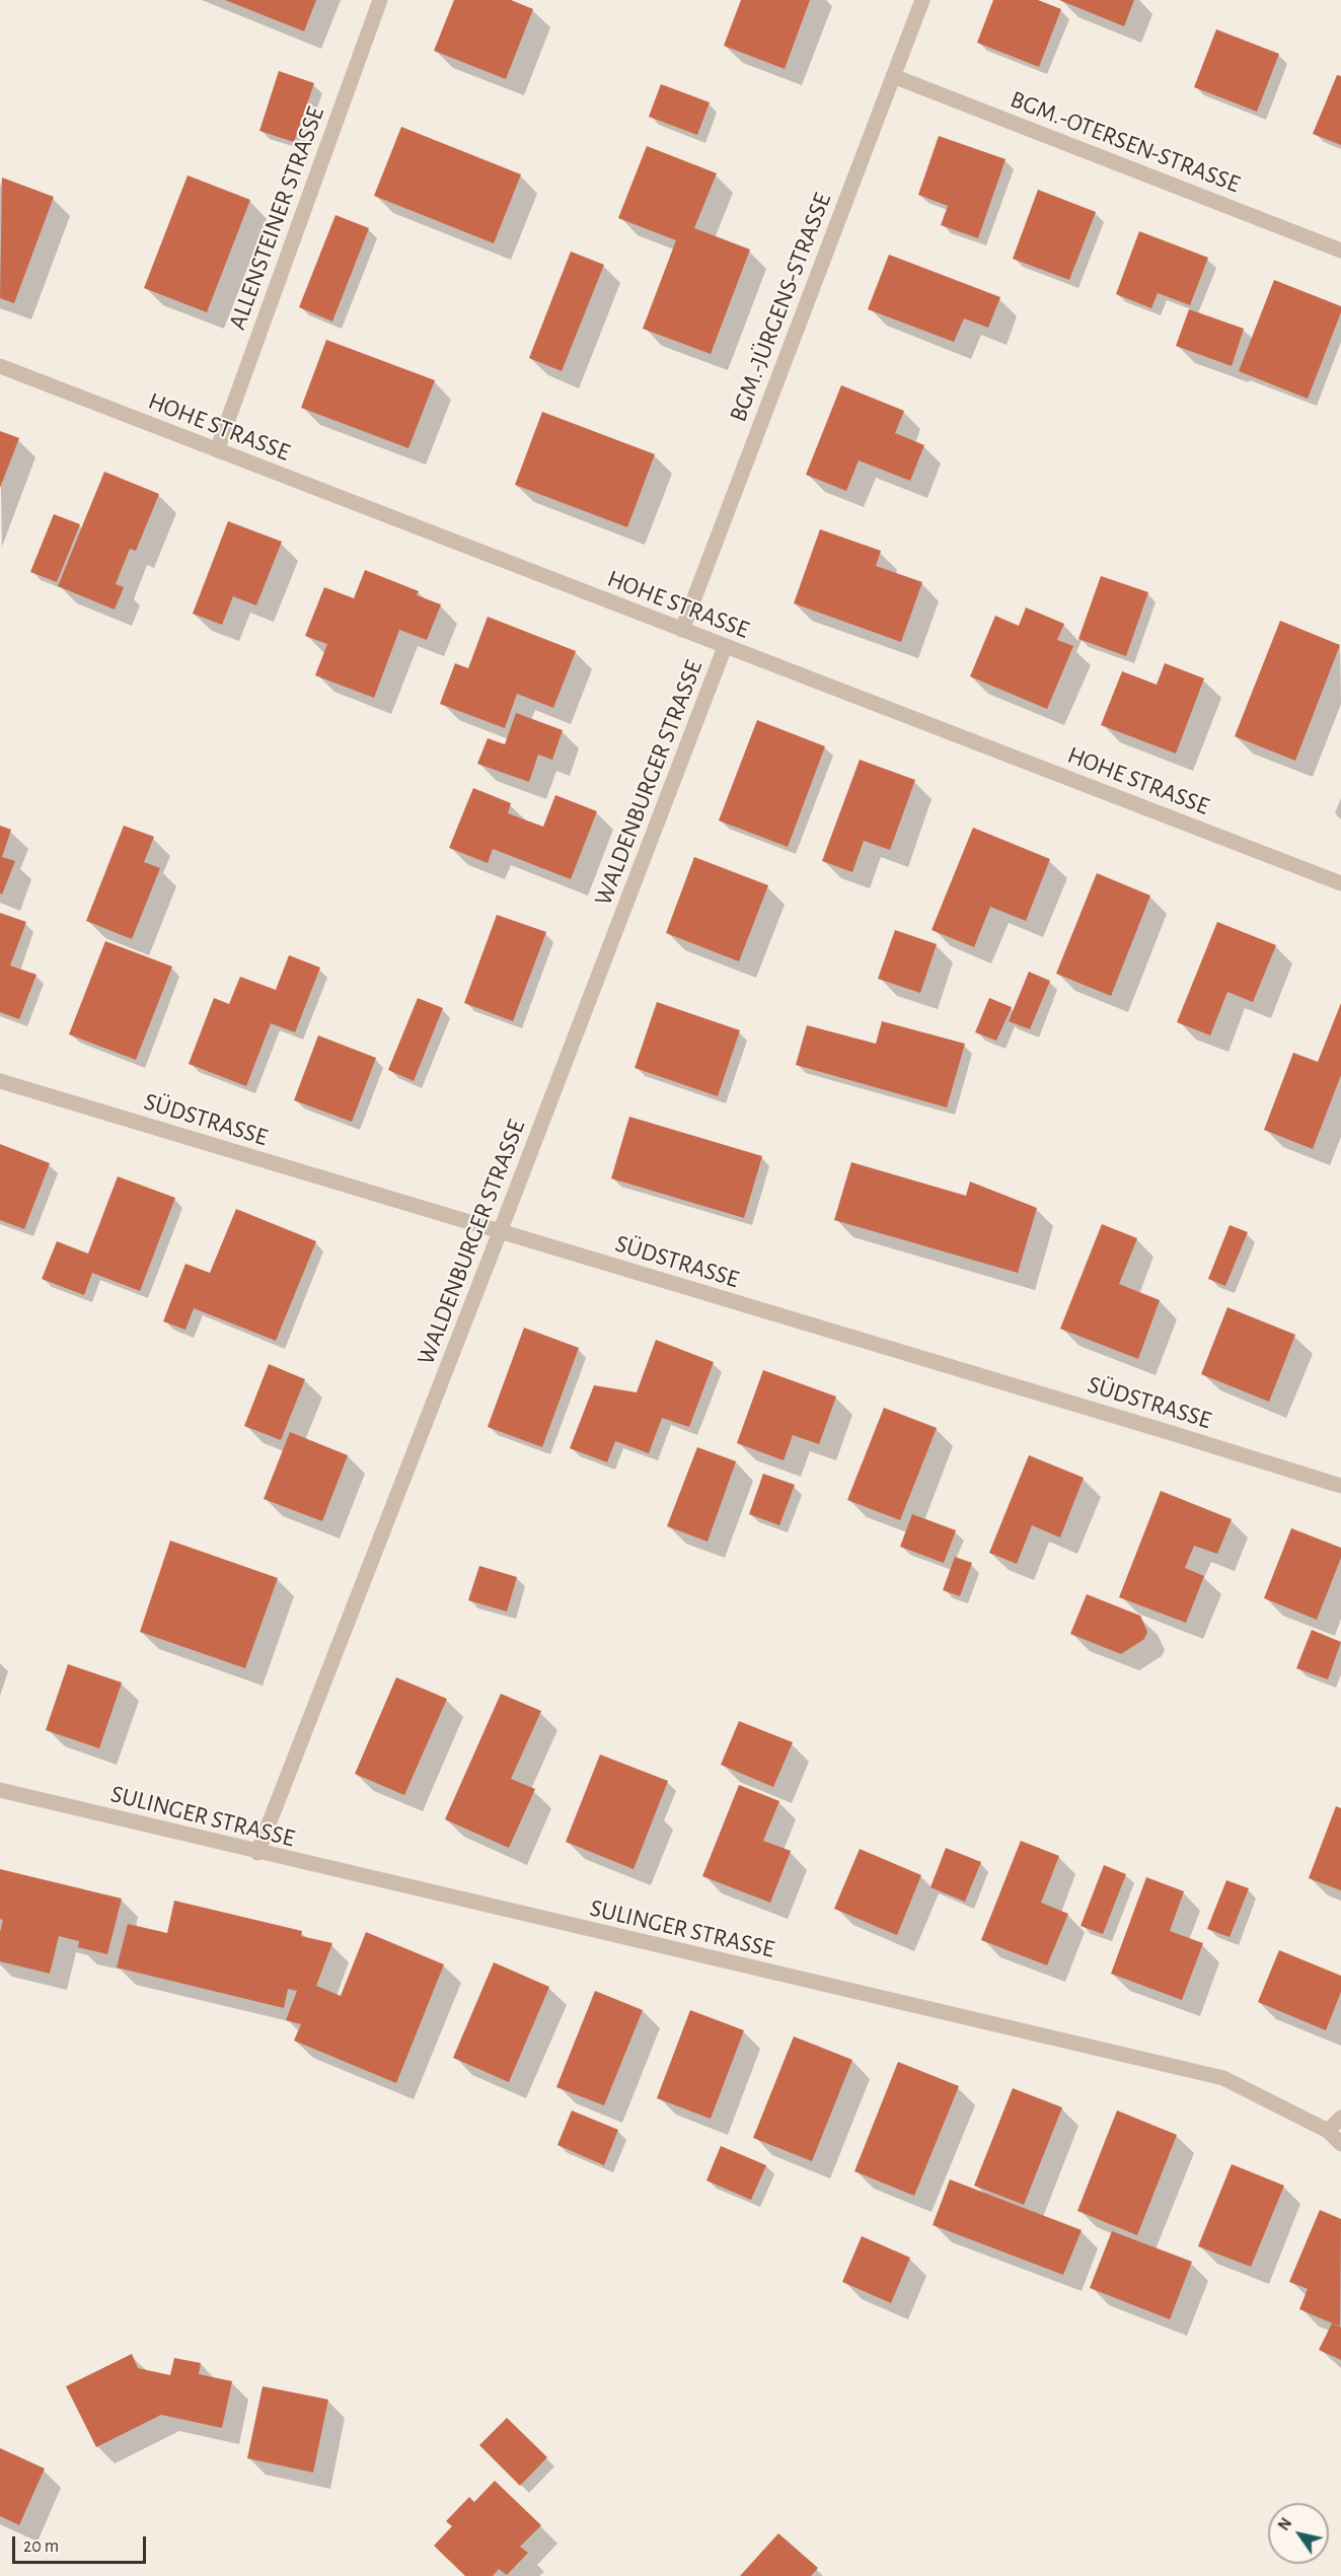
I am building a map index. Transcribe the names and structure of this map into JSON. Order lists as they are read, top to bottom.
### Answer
{
  "streets": {
    "street": [
      "BGM.-OTERSEN-STRASSE",
      "ALLENSTEINER STRASSE",
      "BGM.-JÜRGENS-STRASSE",
      "HOHE STRASSE",
      "WALDENBURGER STRASSE",
      "SÜDSTRASSE",
      "SULINGER STRASSE"
    ]
  },
  "crossings": [
    ["BGM.-OTERSEN-STRASSE", "BGM.-JÜRGENS-STRASSE"],
    ["ALLENSTEINER STRASSE", "HOHE STRASSE"],
    ["BGM.-JÜRGENS-STRASSE", "HOHE STRASSE"],
    ["HOHE STRASSE", "WALDENBURGER STRASSE"],
    ["WALDENBURGER STRASSE", "SÜDSTRASSE"],
    ["WALDENBURGER STRASSE", "SULINGER STRASSE"]
  ],
  "scale_bar": "20 m",
  "north": "top left"
}
